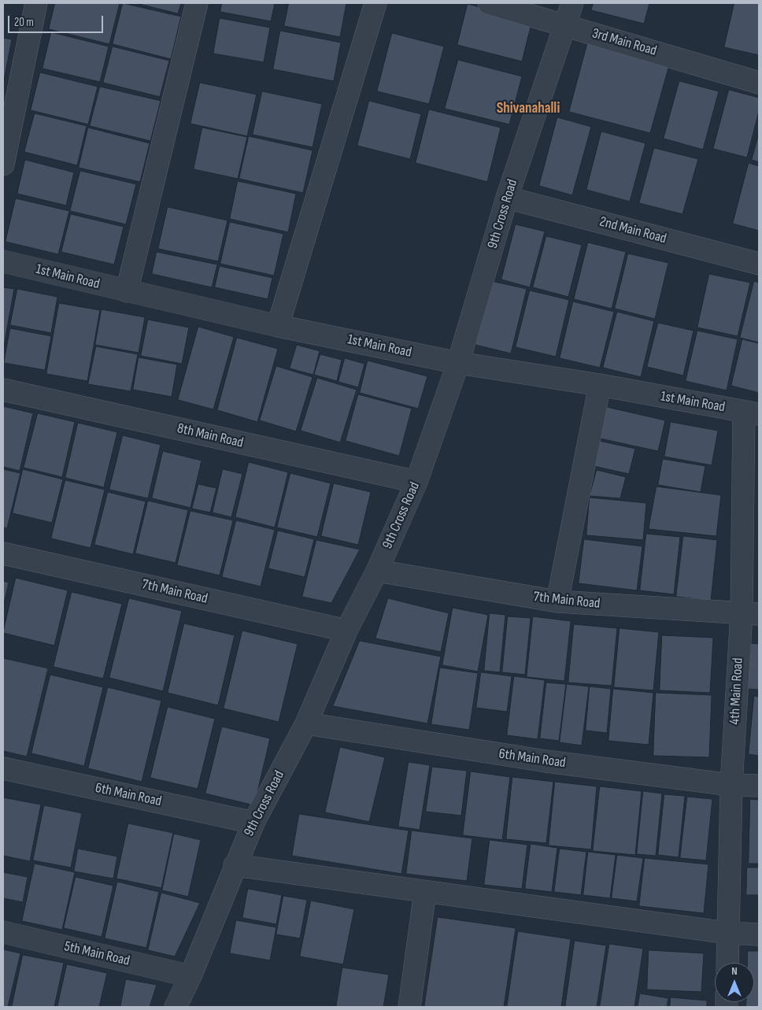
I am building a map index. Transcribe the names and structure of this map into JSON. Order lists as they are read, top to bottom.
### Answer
{
  "streets": {
    "street": [
      "3rd Main Road",
      "9th Cross Road",
      "2nd Main Road",
      "1st Main Road",
      "8th Main Road",
      "7th Main Road",
      "4th Main Road",
      "6th Main Road",
      "5th Main Road"
    ]
  },
  "crossings": [
    ["3rd Main Road", "9th Cross Road"],
    ["9th Cross Road", "2nd Main Road"],
    ["9th Cross Road", "1st Main Road"],
    ["9th Cross Road", "8th Main Road"],
    ["9th Cross Road", "7th Main Road"],
    ["9th Cross Road", "6th Main Road"],
    ["9th Cross Road", "5th Main Road"],
    ["1st Main Road", "4th Main Road"],
    ["7th Main Road", "4th Main Road"],
    ["4th Main Road", "6th Main Road"]
  ],
  "districts": ["Shivanahalli"],
  "scale_bar": "20 m",
  "north": "top"
}
